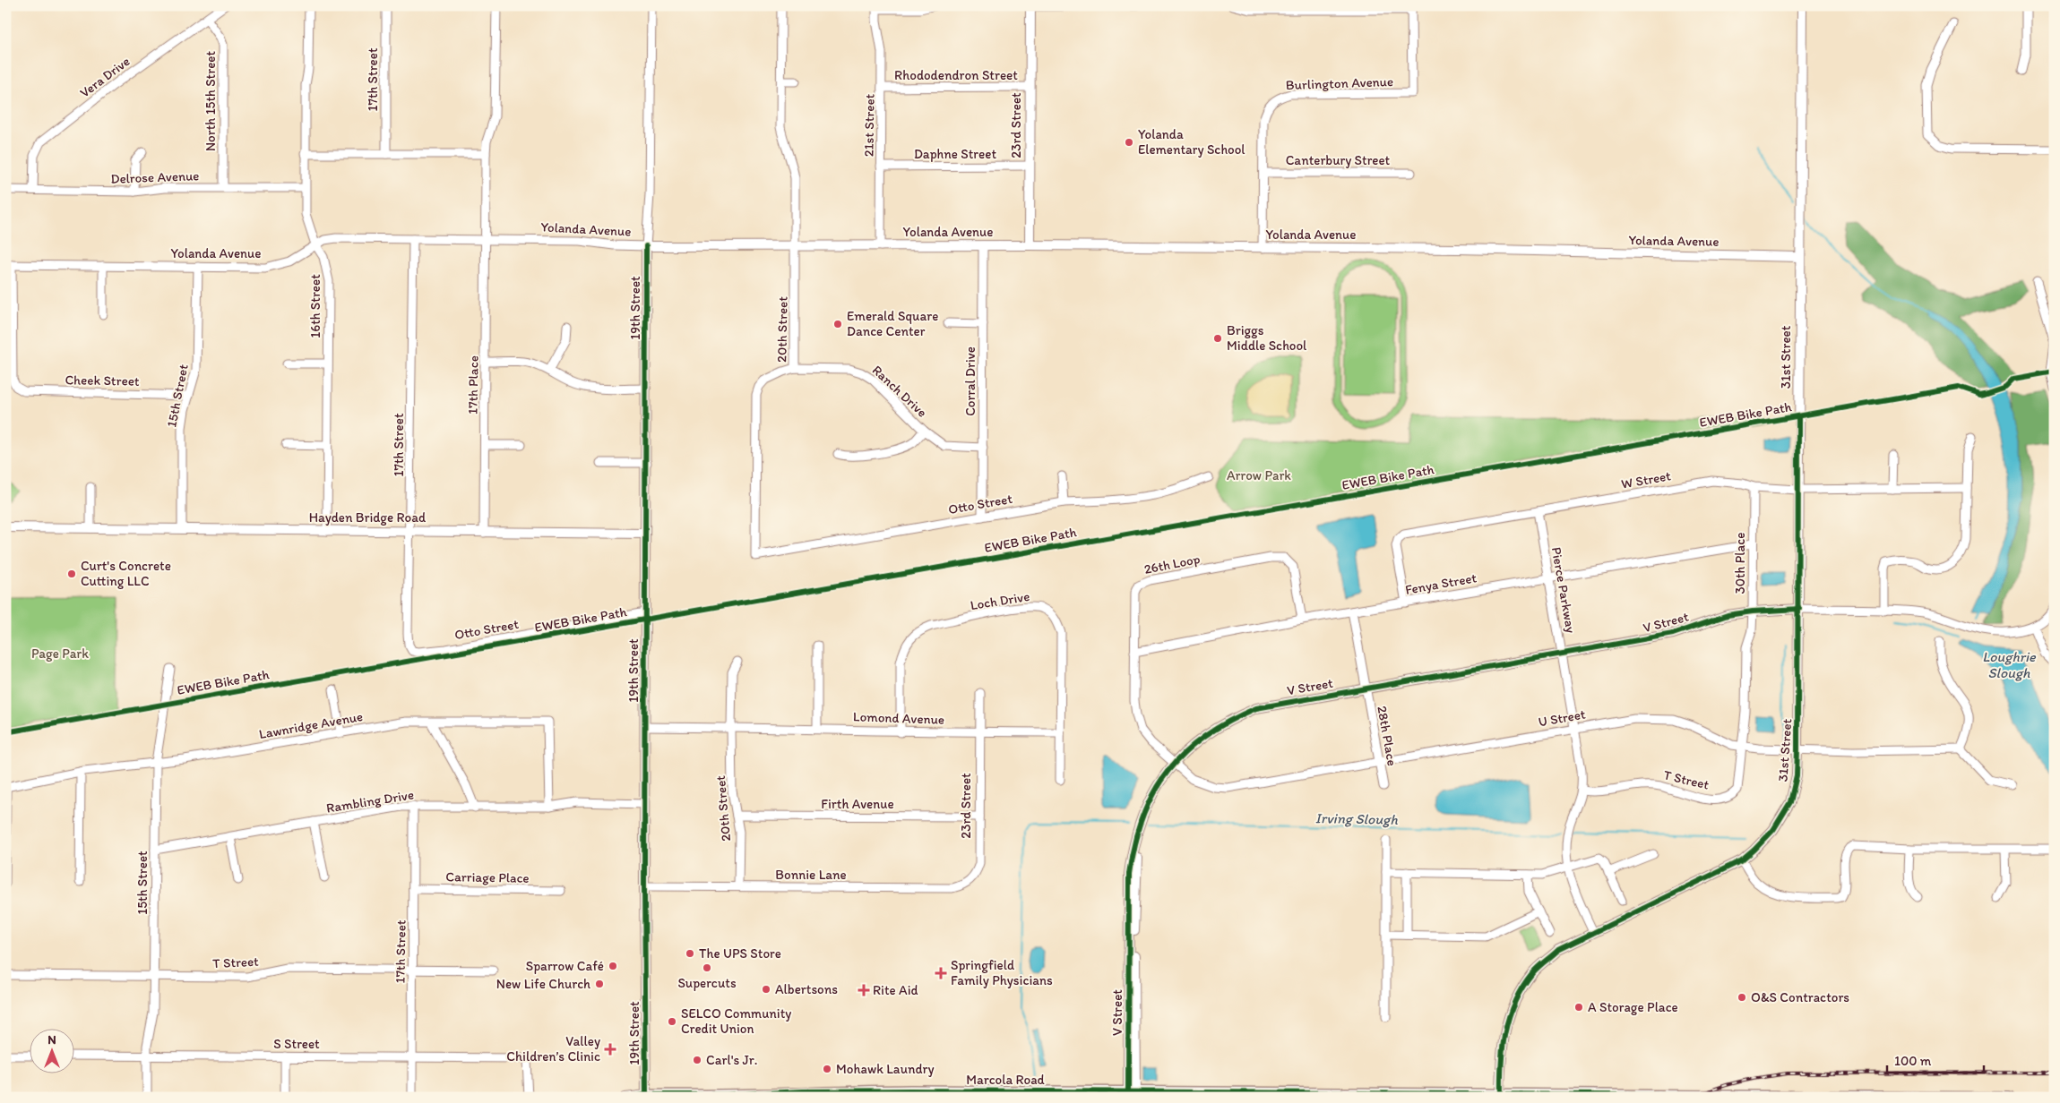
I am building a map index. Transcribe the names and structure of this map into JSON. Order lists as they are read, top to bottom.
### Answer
{
  "streets": {
    "main road": ["Marcola Road"],
    "street": [
      "Rhododendron Street",
      "Vera Drive",
      "17th Street",
      "Burlington Avenue",
      "North 15th Street",
      "21st Street",
      "23rd Street",
      "Daphne Street",
      "Canterbury Street",
      "Delrose Avenue",
      "Yolanda Avenue",
      "16th Street",
      "19th Street",
      "20th Street",
      "31st Street",
      "Cheek Street",
      "Corral Drive",
      "17th Place",
      "Ranch Drive",
      "15th Street",
      "W Street",
      "Otto Street",
      "Hayden Bridge Road",
      "30th Place",
      "26th Loop",
      "Fenya Street",
      "Pierce Parkway",
      "Loch Drive",
      "V Street",
      "Lomond Avenue",
      "U Street",
      "Lawnridge Avenue",
      "28th Place",
      "T Street",
      "Rambling Drive",
      "Firth Avenue",
      "Bonnie Lane",
      "Carriage Place",
      "S Street"
    ],
    "cycle path": ["EWEB Bike Path"]
  },
  "crossings": [
    ["Rhododendron Street", "21st Street"],
    ["Rhododendron Street", "23rd Street"],
    ["Vera Drive", "North 15th Street"],
    ["Vera Drive", "Delrose Avenue"],
    ["17th Street", "Yolanda Avenue"],
    ["17th Street", "Otto Street"],
    ["17th Street", "Hayden Bridge Road"],
    ["17th Street", "T Street"],
    ["17th Street", "Rambling Drive"],
    ["17th Street", "Carriage Place"],
    ["17th Street", "S Street"],
    ["Burlington Avenue", "Canterbury Street"],
    ["North 15th Street", "Delrose Avenue"],
    ["21st Street", "Daphne Street"],
    ["21st Street", "Yolanda Avenue"],
    ["23rd Street", "Daphne Street"],
    ["23rd Street", "Yolanda Avenue"],
    ["23rd Street", "Lomond Avenue"],
    ["23rd Street", "Firth Avenue"],
    ["23rd Street", "Bonnie Lane"],
    ["Delrose Avenue", "16th Street"],
    ["Yolanda Avenue", "16th Street"],
    ["Yolanda Avenue", "19th Street"],
    ["Yolanda Avenue", "20th Street"],
    ["Yolanda Avenue", "31st Street"],
    ["Yolanda Avenue", "Cheek Street"],
    ["Yolanda Avenue", "Corral Drive"],
    ["Yolanda Avenue", "17th Place"],
    ["Yolanda Avenue", "15th Street"],
    ["16th Street", "Hayden Bridge Road"],
    ["19th Street", "Otto Street"],
    ["19th Street", "Hayden Bridge Road"],
    ["19th Street", "Lomond Avenue"],
    ["19th Street", "Rambling Drive"],
    ["19th Street", "Bonnie Lane"],
    ["19th Street", "Marcola Road"],
    ["20th Street", "Ranch Drive"],
    ["20th Street", "Otto Street"],
    ["20th Street", "Lomond Avenue"],
    ["20th Street", "Firth Avenue"],
    ["20th Street", "Bonnie Lane"],
    ["31st Street", "W Street"],
    ["31st Street", "Pierce Parkway"],
    ["31st Street", "V Street"],
    ["31st Street", "U Street"],
    ["31st Street", "Marcola Road"],
    ["Cheek Street", "15th Street"],
    ["Corral Drive", "Ranch Drive"],
    ["Corral Drive", "Otto Street"],
    ["17th Place", "Hayden Bridge Road"],
    ["15th Street", "Hayden Bridge Road"],
    ["15th Street", "Lawnridge Avenue"],
    ["15th Street", "T Street"],
    ["15th Street", "Rambling Drive"],
    ["15th Street", "S Street"],
    ["W Street", "30th Place"],
    ["W Street", "Fenya Street"],
    ["W Street", "Pierce Parkway"],
    ["30th Place", "Fenya Street"],
    ["30th Place", "V Street"],
    ["30th Place", "U Street"],
    ["30th Place", "T Street"],
    ["26th Loop", "Fenya Street"],
    ["26th Loop", "V Street"],
    ["26th Loop", "U Street"],
    ["Fenya Street", "Pierce Parkway"],
    ["Fenya Street", "28th Place"],
    ["Pierce Parkway", "V Street"],
    ["Pierce Parkway", "U Street"],
    ["Pierce Parkway", "T Street"],
    ["Loch Drive", "Lomond Avenue"],
    ["V Street", "U Street"],
    ["V Street", "28th Place"],
    ["V Street", "Marcola Road"],
    ["U Street", "28th Place"],
    ["U Street", "T Street"],
    ["Lawnridge Avenue", "Rambling Drive"]
  ],
  "water": ["Loughrie Slough", "Irving Slough"],
  "parks": ["Arrow Park", "Page Park"],
  "places": {
    "other": [
      "Yolanda Elementary School",
      "Emerald Square Dance Center",
      "Briggs Middle School",
      "Curt's Concrete Cutting LLC",
      "The UPS Store",
      "Sparrow Café",
      "Supercuts",
      "New Life Church",
      "Albertsons",
      "O&S Contractors",
      "A Storage Place",
      "SELCO Community Credit Union",
      "Carl's Jr.",
      "Mohawk Laundry"
    ],
    "health": ["Springfield Family Physicians", "Rite Aid", "Valley Children’s Clinic"]
  },
  "scale_bar": "100 m",
  "north": "top"
}
